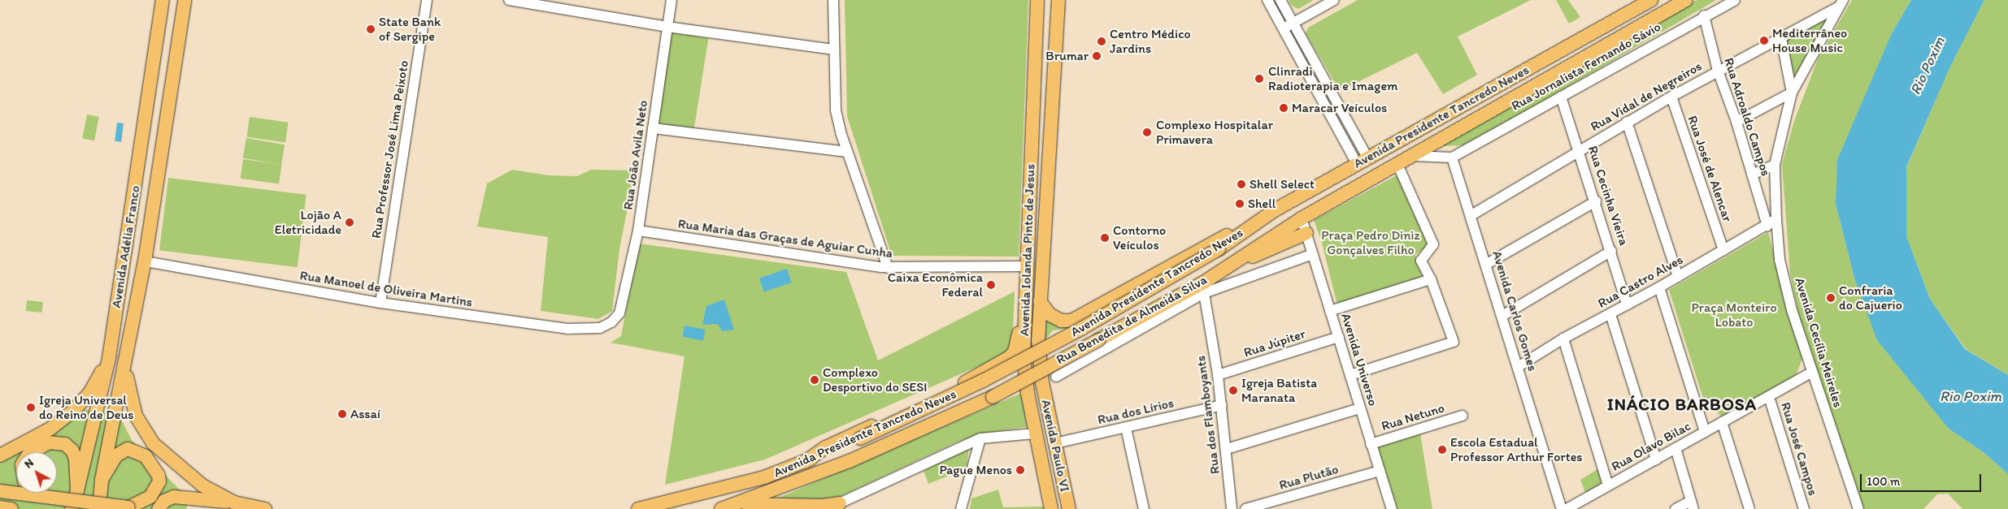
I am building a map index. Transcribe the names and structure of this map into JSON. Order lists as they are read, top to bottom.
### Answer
{
  "streets": {
    "main road": [
      "Avenida Presidente Tancredo Neves",
      "Avenida Adélia Franco",
      "Avenida Iolanda Pinto de Jesus",
      "Avenida Paulo VI"
    ],
    "street": [
      "Rua Jornalista Fernando Sávio",
      "Rua Vidal de Negreiros",
      "Rua Adroaldo Campos",
      "Rua Professor José Lima Peixoto",
      "Rua João Avila Neto",
      "Rua José de Alencar",
      "Rua Cecinha Vieira",
      "Rua Maria das Graças de Aguiar Cunha",
      "Rua Castro Alves",
      "Rua Manoel de Oliveira Martins",
      "Avenida Carlos Gomes",
      "Rua Benedita de Almeida Silva",
      "Avenida Cecília Meireles",
      "Rua Júpiter",
      "Avenida Universo",
      "Rua dos Lírios",
      "Rua dos Flamboyants",
      "Rua Netuno",
      "Rua Olavo Bilac",
      "Rua José Campos",
      "Rua Plutão"
    ]
  },
  "crossings": [
    ["Rua Jornalista Fernando Sávio", "Rua Adroaldo Campos"],
    ["Rua Jornalista Fernando Sávio", "Rua Cecinha Vieira"],
    ["Rua Jornalista Fernando Sávio", "Avenida Carlos Gomes"],
    ["Rua Vidal de Negreiros", "Rua Adroaldo Campos"],
    ["Rua Vidal de Negreiros", "Rua José de Alencar"],
    ["Rua Vidal de Negreiros", "Rua Cecinha Vieira"],
    ["Rua Vidal de Negreiros", "Avenida Carlos Gomes"],
    ["Rua Vidal de Negreiros", "Avenida Cecília Meireles"],
    ["Avenida Presidente Tancredo Neves", "Avenida Universo"],
    ["Rua Adroaldo Campos", "Rua Castro Alves"],
    ["Rua Professor José Lima Peixoto", "Rua Manoel de Oliveira Martins"],
    ["Rua João Avila Neto", "Rua Maria das Graças de Aguiar Cunha"],
    ["Rua João Avila Neto", "Rua Manoel de Oliveira Martins"],
    ["Rua José de Alencar", "Rua Castro Alves"],
    ["Rua Cecinha Vieira", "Rua Castro Alves"],
    ["Rua Maria das Graças de Aguiar Cunha", "Avenida Iolanda Pinto de Jesus"],
    ["Avenida Adélia Franco", "Rua Manoel de Oliveira Martins"],
    ["Avenida Iolanda Pinto de Jesus", "Avenida Paulo VI"],
    ["Rua Castro Alves", "Avenida Carlos Gomes"],
    ["Rua Castro Alves", "Avenida Cecília Meireles"],
    ["Rua Benedita de Almeida Silva", "Avenida Universo"],
    ["Rua Benedita de Almeida Silva", "Rua dos Flamboyants"],
    ["Avenida Cecília Meireles", "Rua Olavo Bilac"],
    ["Rua Júpiter", "Avenida Universo"],
    ["Rua Júpiter", "Rua dos Flamboyants"],
    ["Avenida Universo", "Rua Netuno"],
    ["Avenida Universo", "Rua Plutão"],
    ["Rua dos Lírios", "Rua dos Flamboyants"],
    ["Rua dos Lírios", "Avenida Paulo VI"],
    ["Rua Olavo Bilac", "Rua José Campos"]
  ],
  "districts": ["INÁCIO BARBOSA"],
  "water": ["Rio Poxim"],
  "parks": ["Praça Pedro Diniz Gonçalves Filho", "Praça Monteiro Lobato"],
  "places": [
    "State Bank of Sergipe",
    "Mediterrâneo House Music",
    "Centro Médico Jardins",
    "Brumar",
    "Clinradi Radioterapia e Imagem",
    "Maracar Veículos",
    "Complexo Hospitalar Primavera",
    "Shell Select",
    "Shell",
    "Lojão A Eletricidade",
    "Contorno Veículos",
    "Caixa Econômica Federal",
    "Confraria do Cajuerio",
    "Complexo Desportivo do SESI",
    "Igreja Batista Maranata",
    "Igreja Universal do Reino de Deus",
    "Assaí",
    "Escola Estadual Professor Arthur Fortes",
    "Pague Menos"
  ],
  "scale_bar": "100 m",
  "north": "top left"
}
